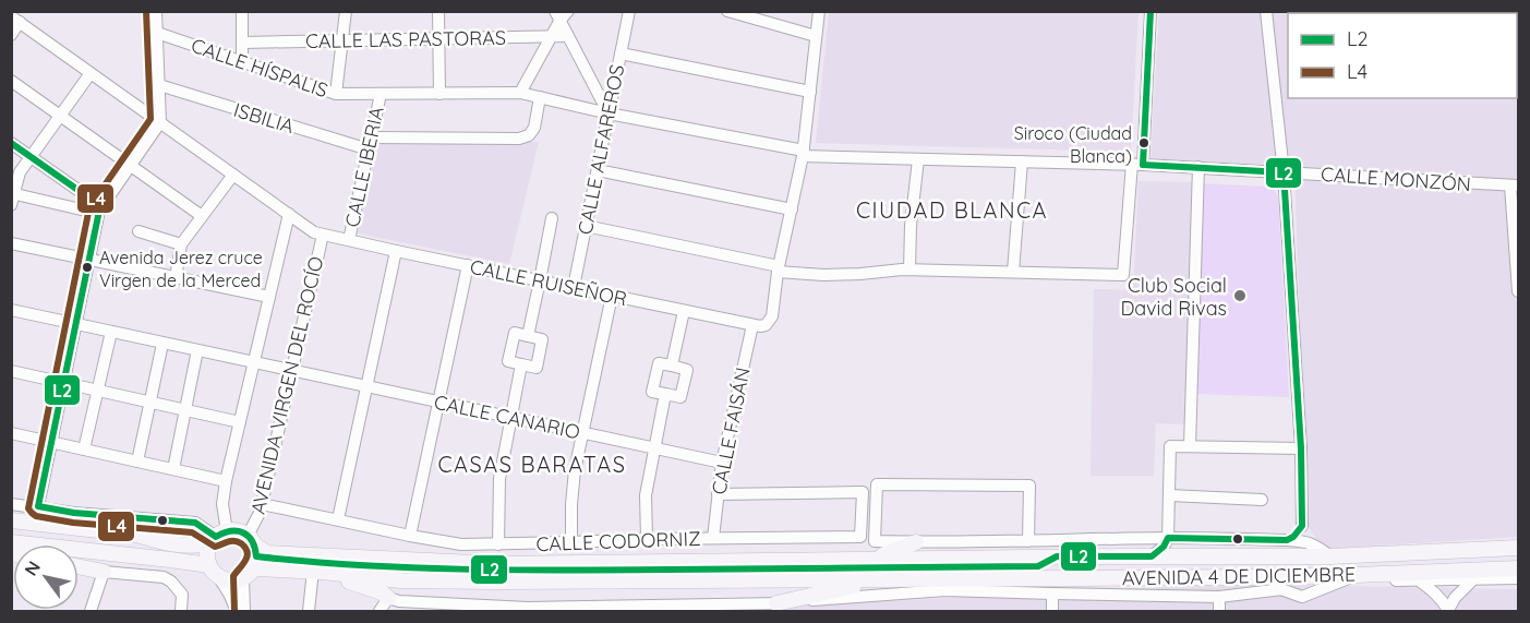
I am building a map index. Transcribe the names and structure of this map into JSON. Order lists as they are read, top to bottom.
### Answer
{
  "streets": {
    "main road": ["AVENIDA 4 DE DICIEMBRE"],
    "street": [
      "CALLE LAS PASTORAS",
      "CALLE HÍSPALIS",
      "ISBILIA",
      "CALLE ALFAREROS",
      "CALLE IBERIA",
      "CALLE MONZÓN",
      "CALLE RUISEÑOR",
      "AVENIDA VIRGEN DEL ROCÍO",
      "CALLE CANARIO",
      "CALLE FAISÁN",
      "CALLE CODORNIZ"
    ]
  },
  "crossings": [
    ["CALLE HÍSPALIS", "ISBILIA"],
    ["CALLE HÍSPALIS", "CALLE ALFAREROS"],
    ["CALLE HÍSPALIS", "CALLE IBERIA"],
    ["CALLE HÍSPALIS", "CALLE MONZÓN"],
    ["ISBILIA", "CALLE IBERIA"],
    ["CALLE ALFAREROS", "CALLE MONZÓN"],
    ["CALLE ALFAREROS", "CALLE RUISEÑOR"],
    ["CALLE IBERIA", "CALLE RUISEÑOR"],
    ["CALLE RUISEÑOR", "AVENIDA VIRGEN DEL ROCÍO"],
    ["CALLE RUISEÑOR", "CALLE FAISÁN"],
    ["AVENIDA VIRGEN DEL ROCÍO", "CALLE CANARIO"],
    ["AVENIDA VIRGEN DEL ROCÍO", "CALLE CODORNIZ"],
    ["AVENIDA VIRGEN DEL ROCÍO", "AVENIDA 4 DE DICIEMBRE"],
    ["CALLE CANARIO", "CALLE FAISÁN"],
    ["CALLE FAISÁN", "CALLE CODORNIZ"]
  ],
  "districts": ["CIUDAD BLANCA", "CASAS BARATAS"],
  "places": ["Siroco (Ciudad Blanca)", "Avenida Jerez cruce Virgen de la Merced", "Club Social David Rivas"],
  "lines": ["transit line L2", "transit line L4"],
  "legend": ["L2", "L4"],
  "north": "top left"
}
